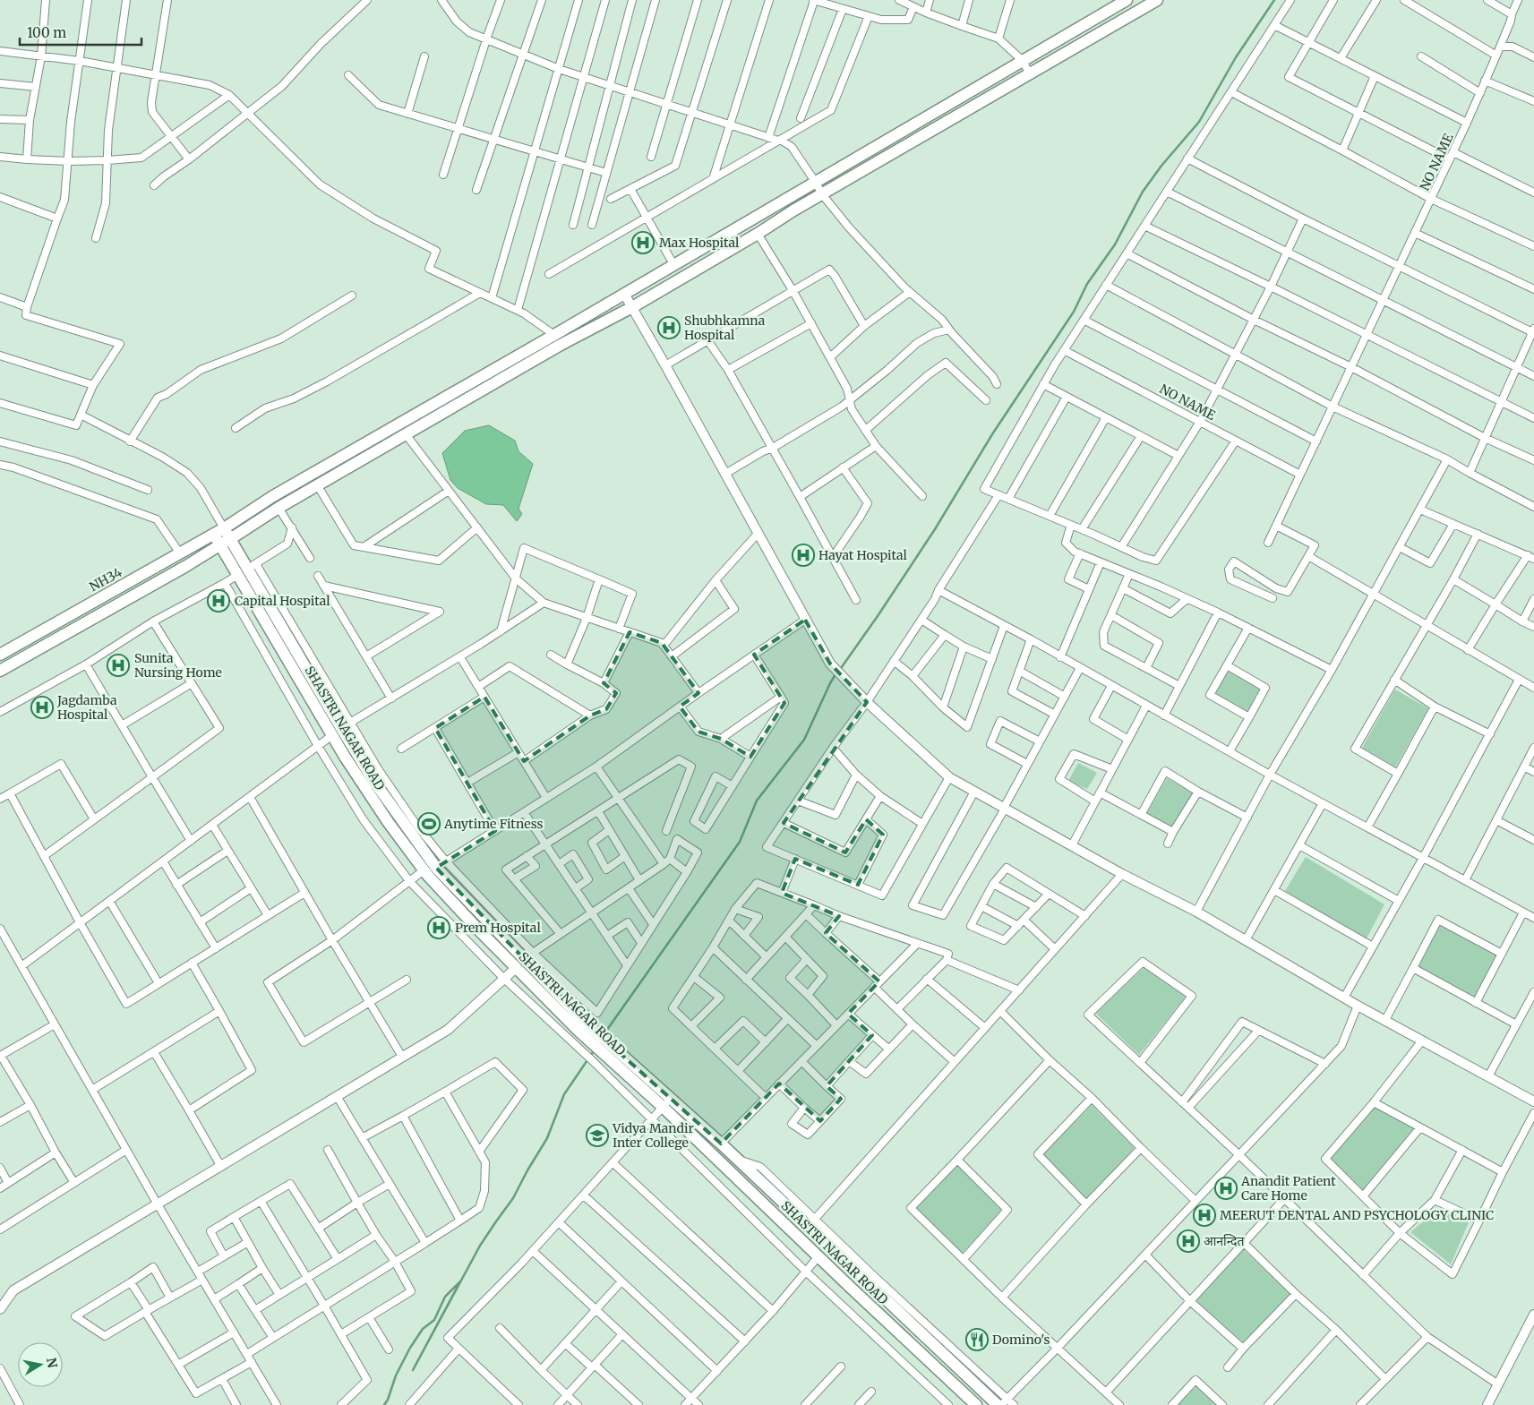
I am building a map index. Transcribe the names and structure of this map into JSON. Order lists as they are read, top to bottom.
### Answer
{
  "streets": {
    "main road": ["NH34", "SHASTRI NAGAR ROAD"],
    "street": ["NO NAME"]
  },
  "crossings": [
    ["NH34", "SHASTRI NAGAR ROAD"]
  ],
  "places": {
    "hospital": [
      "Max Hospital",
      "Shubhkamna Hospital",
      "Hayat Hospital",
      "Capital Hospital",
      "Sunita Nursing Home",
      "Jagdamba Hospital",
      "Prem Hospital",
      "Anandit Patient Care Home",
      "MEERUT DENTAL AND PSYCHOLOGY CLINIC",
      "आनन्दित"
    ],
    "sports": ["Anytime Fitness"],
    "school or university": ["Vidya Mandir Inter College"],
    "restaurant": ["Domino's"]
  },
  "scale_bar": "100 m",
  "north": "right"
}
